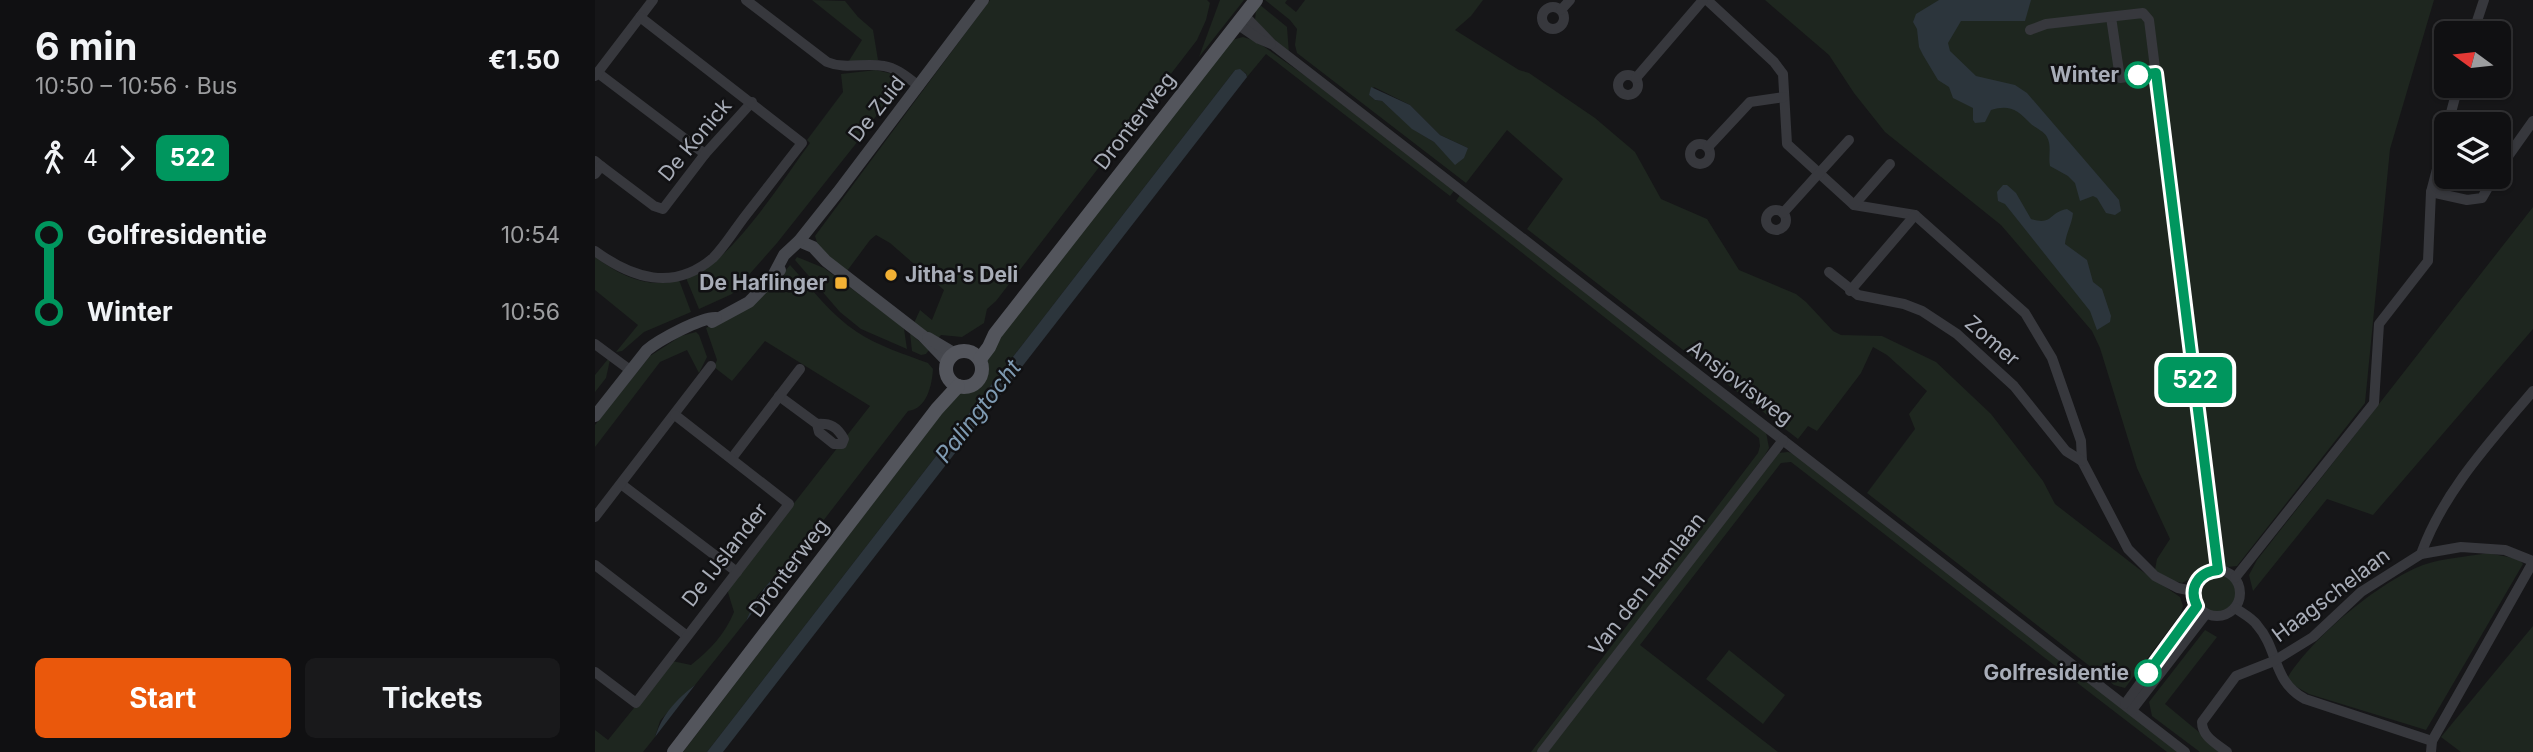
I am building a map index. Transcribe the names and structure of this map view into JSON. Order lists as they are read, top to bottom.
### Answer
{
  "streets": {
    "main road": ["Dronterweg"],
    "street": [
      "De Zuid",
      "De Konick",
      "Zomer",
      "Ansjovisweg",
      "De IJslander",
      "Van den Hamlaan",
      "Haagschelaan"
    ]
  },
  "crossings": [
    ["Dronterweg", "Ansjovisweg"],
    ["Ansjovisweg", "Van den Hamlaan"]
  ],
  "water": ["Palingtocht"],
  "places": {
    "other": ["Winter", "Jitha's Deli", "Golfresidentie"],
    "transit": ["De Haflinger"]
  },
  "lines": ["bus line 522"],
  "north": "left",
  "page": {
    "heading": ["6 min", "10:50 – 10:56 · Bus", "€1.50"],
    "on_map": "522",
    "legs": ["4", "522"],
    "list": [
      {
        "name": "Golfresidentie",
        "value": "10:54"
      },
      {
        "name": "Winter",
        "value": "10:56"
      }
    ],
    "buttons": ["Start", "Tickets"]
  }
}
